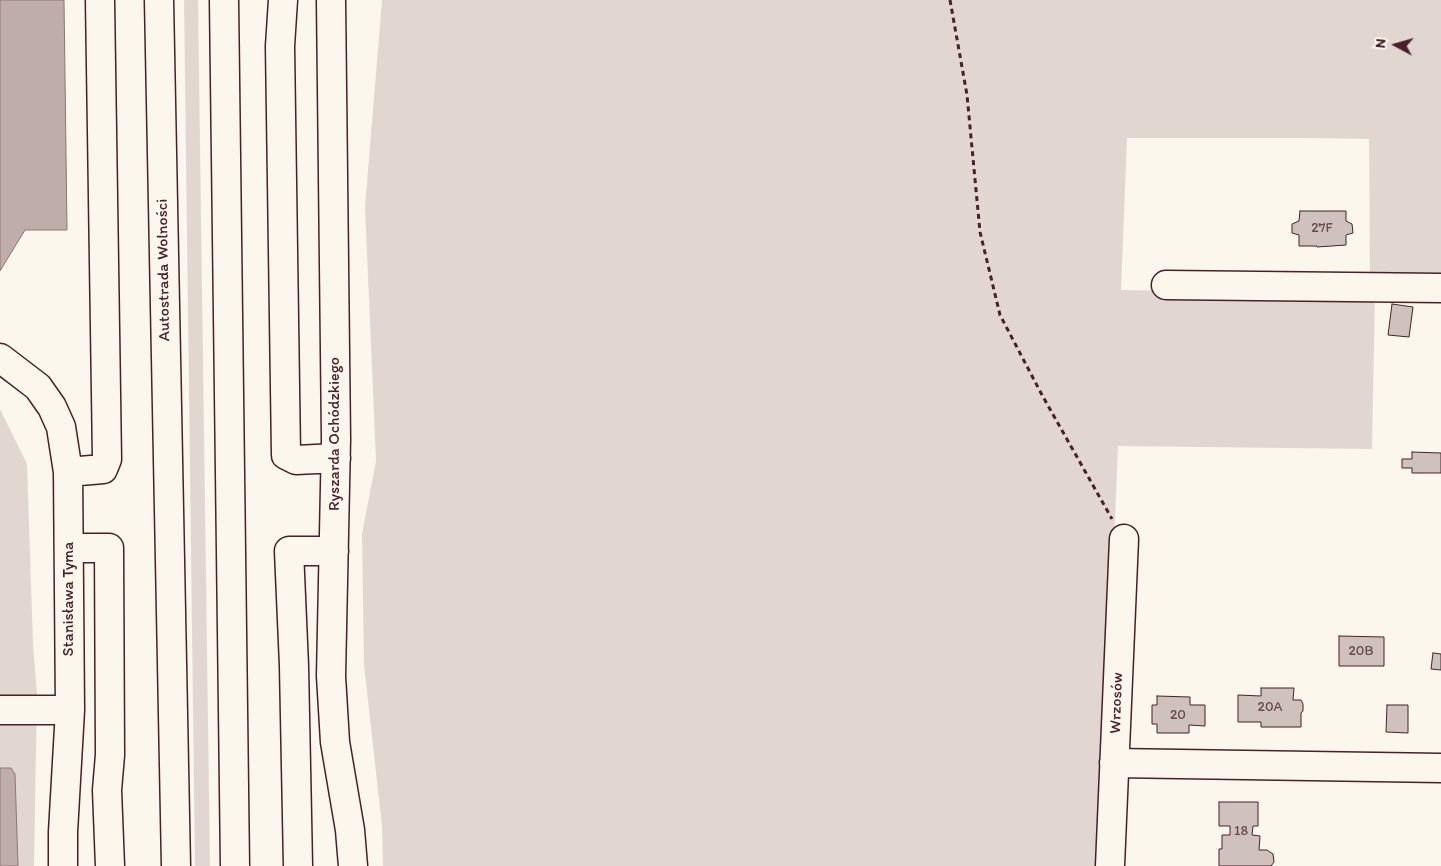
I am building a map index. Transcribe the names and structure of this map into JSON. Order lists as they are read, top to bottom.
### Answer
{
  "streets": {
    "main road": [
      "Autostrada Wolności",
      "Ryszarda Ochódzkiego",
      "Stanisława Tyma",
      "Wrzosów"
    ]
  },
  "house_numbers": [
    "27F",
    "20B",
    "20A",
    "20",
    "18"
  ],
  "north": "left"
}
